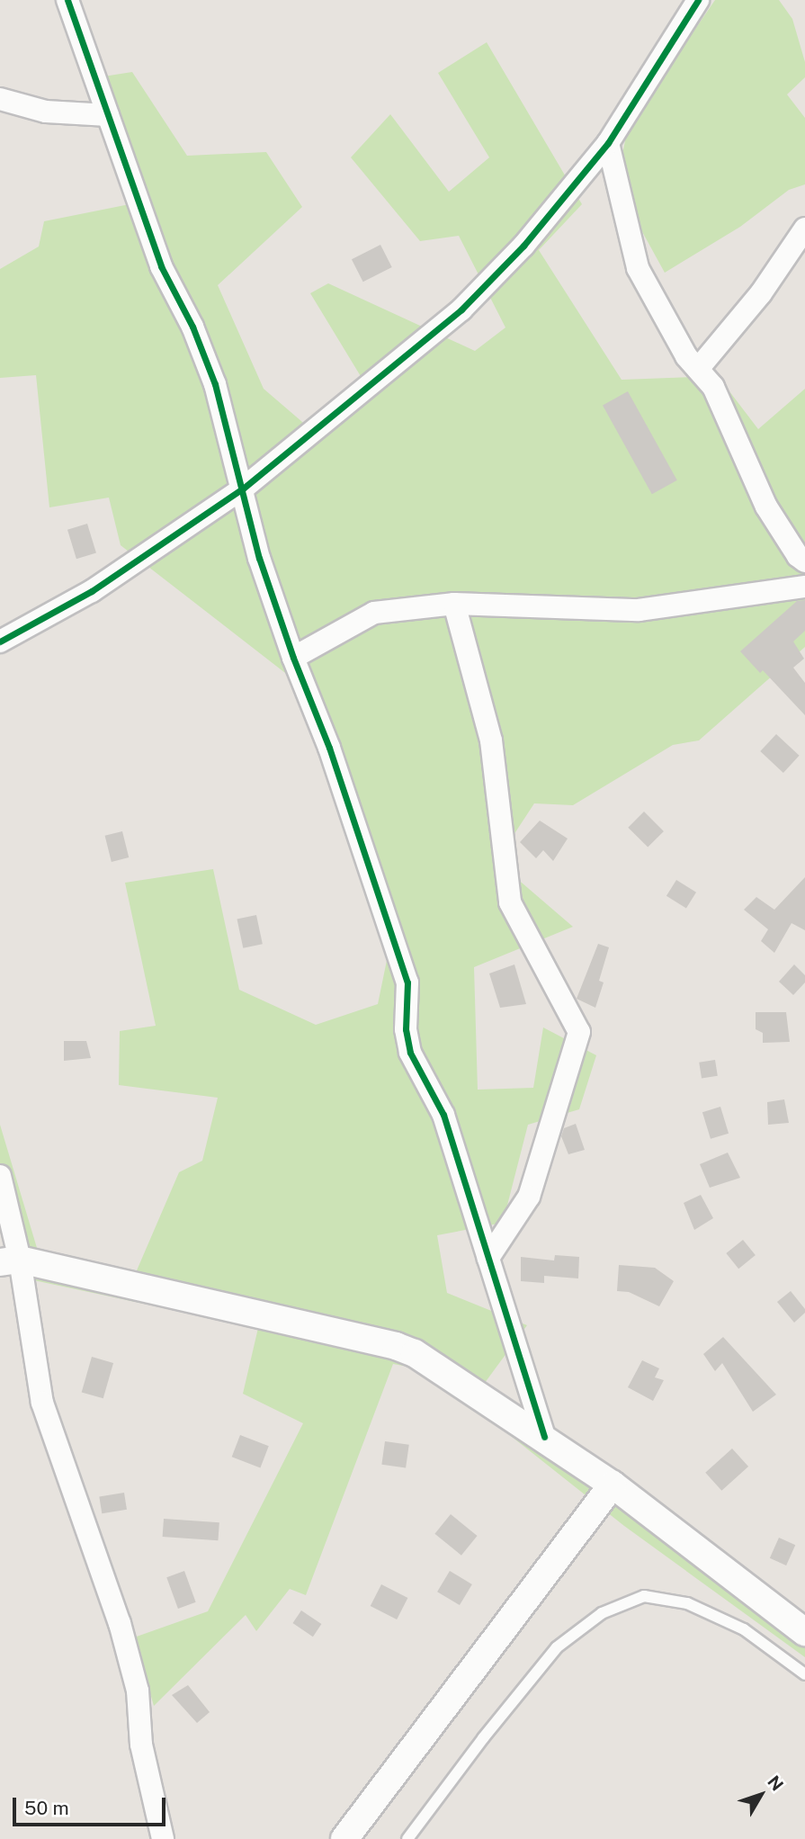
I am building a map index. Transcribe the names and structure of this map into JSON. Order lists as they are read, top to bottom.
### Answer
{
  "scale_bar": "50 m",
  "north": "top right"
}
